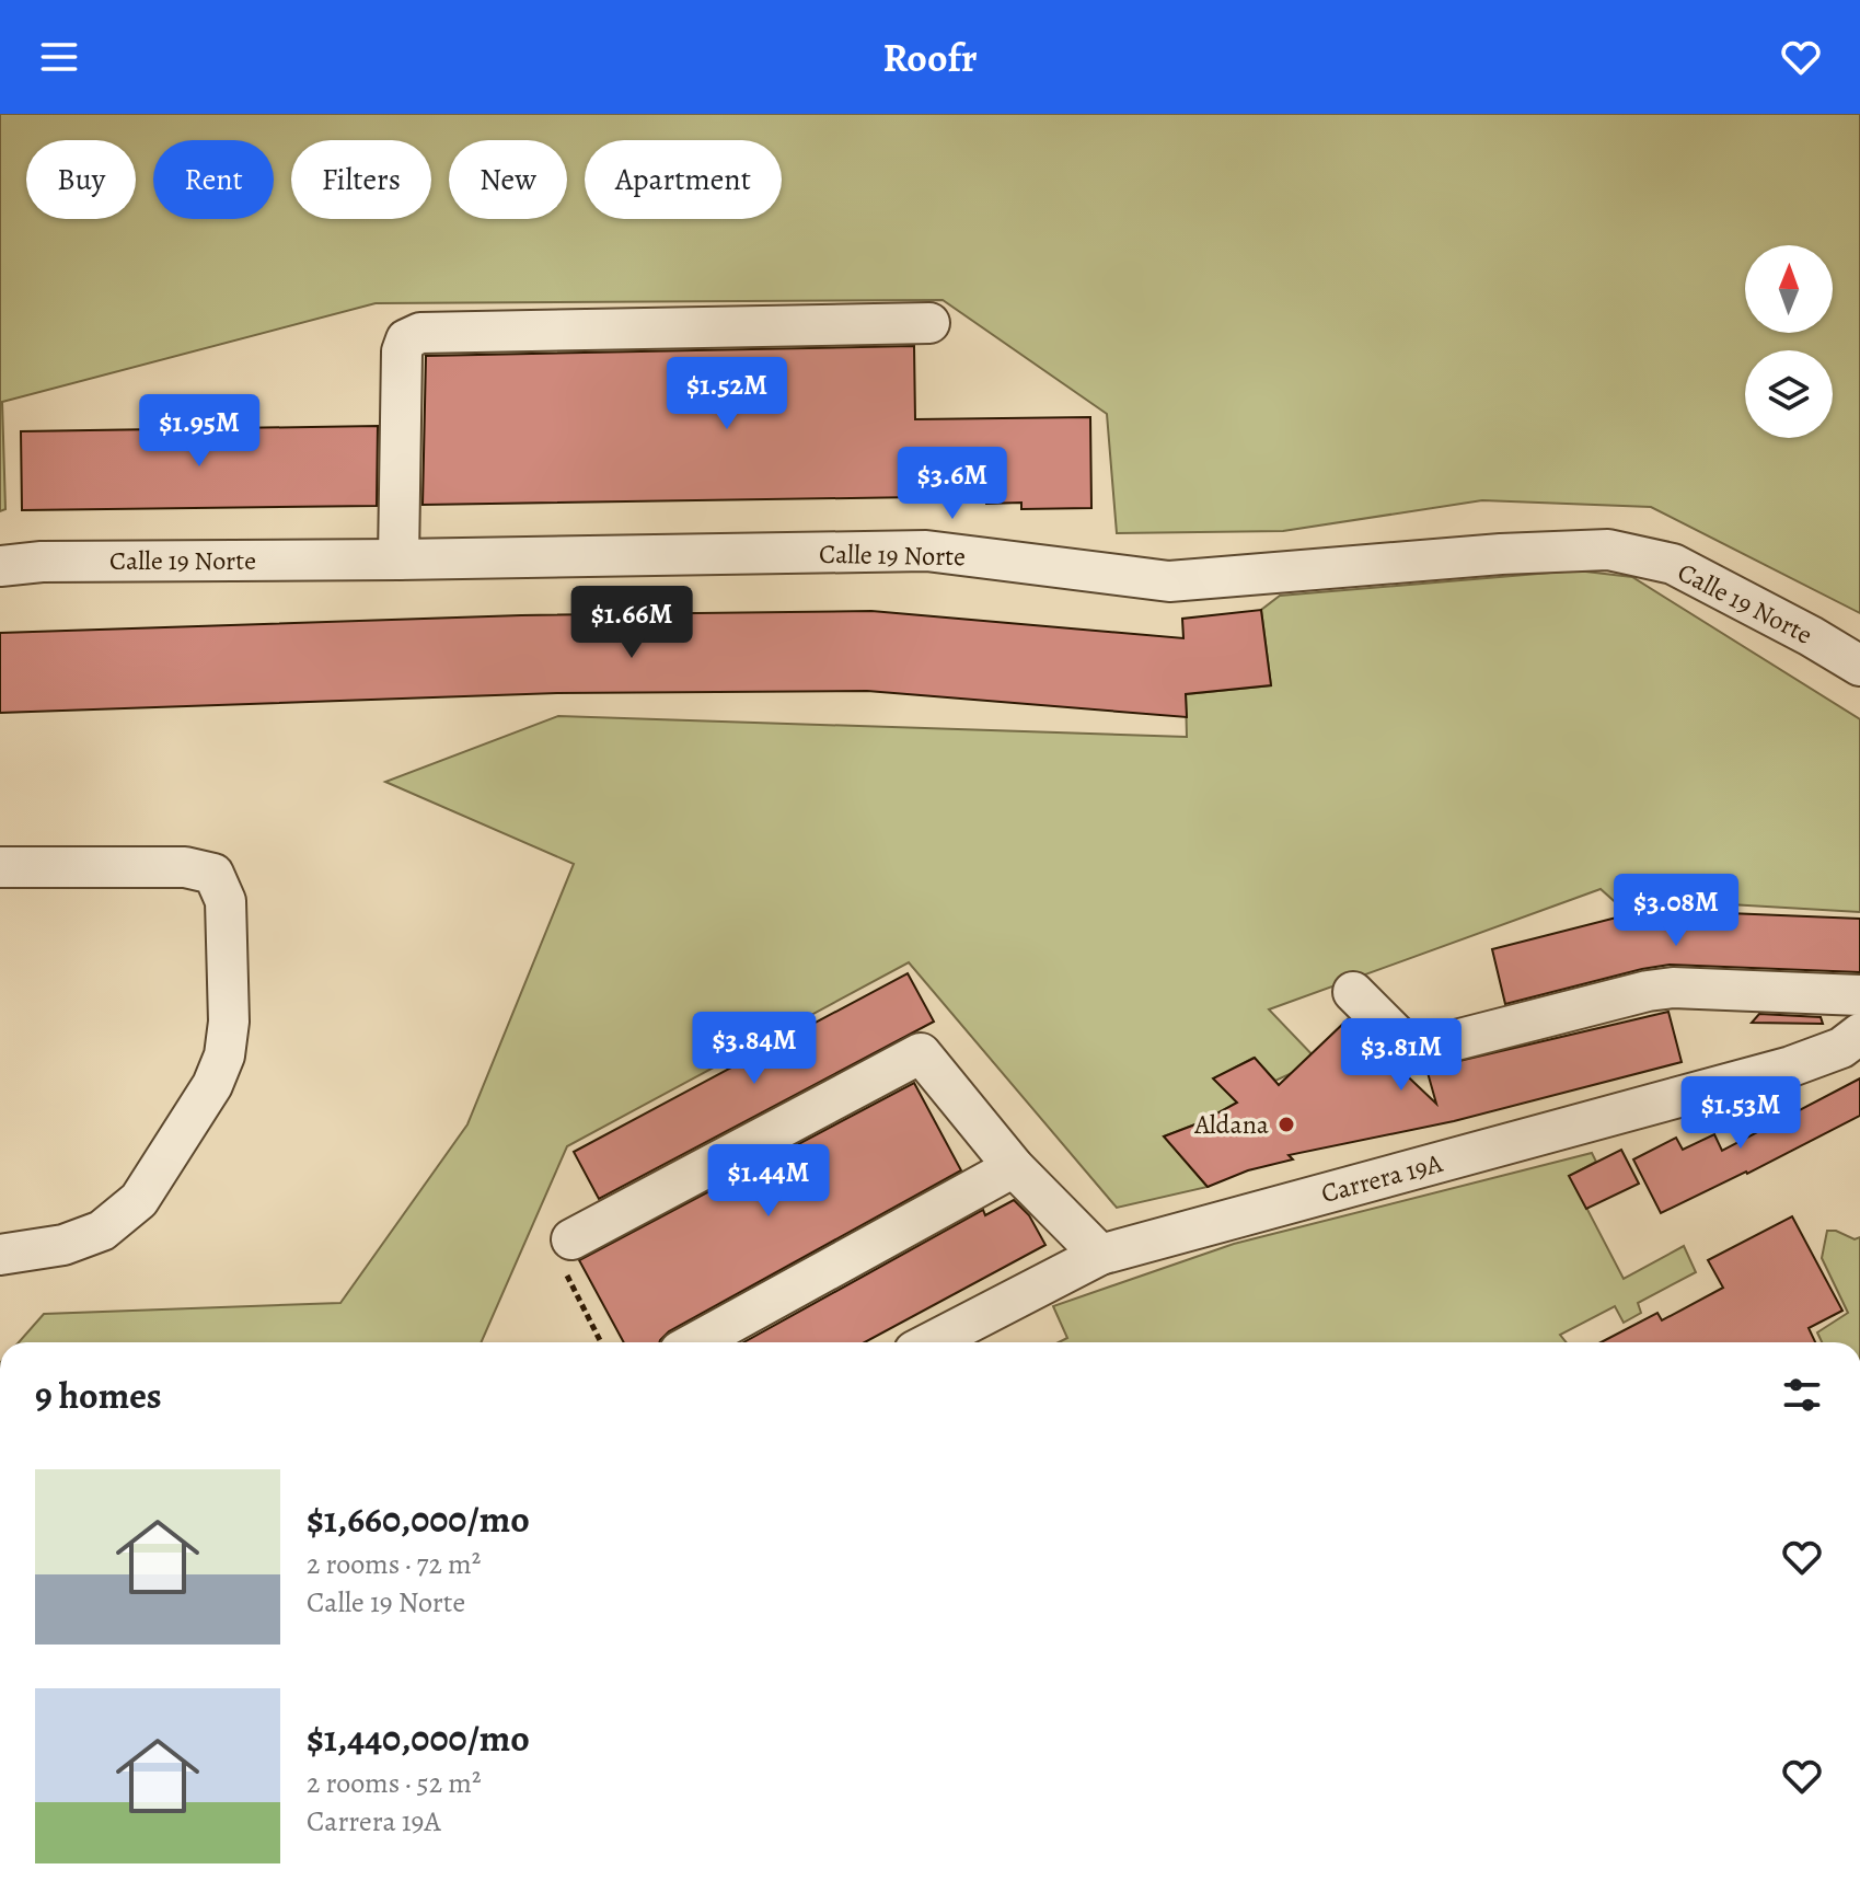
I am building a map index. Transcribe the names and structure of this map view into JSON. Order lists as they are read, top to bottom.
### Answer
{
  "streets": {
    "street": ["Calle 19 Norte", "Carrera 19A"]
  },
  "places": ["Aldana"],
  "north": "top",
  "page": {
    "header": "Roofr",
    "chip": [
      "Buy",
      "Rent",
      "Filters",
      "New",
      "Apartment"
    ],
    "price": [
      "$1.52M",
      "$1.95M",
      "$3.6M",
      "$1.66M",
      "$3.08M",
      "$3.84M",
      "$3.81M",
      "$1.53M",
      "$1.44M"
    ],
    "heading": "9 homes",
    "list": [
      {
        "name": "$1,660,000/mo",
        "note": "2 rooms · 72 m² · Calle 19 Norte"
      },
      {
        "name": "$1,440,000/mo",
        "note": "2 rooms · 52 m² · Carrera 19A"
      }
    ]
  }
}
